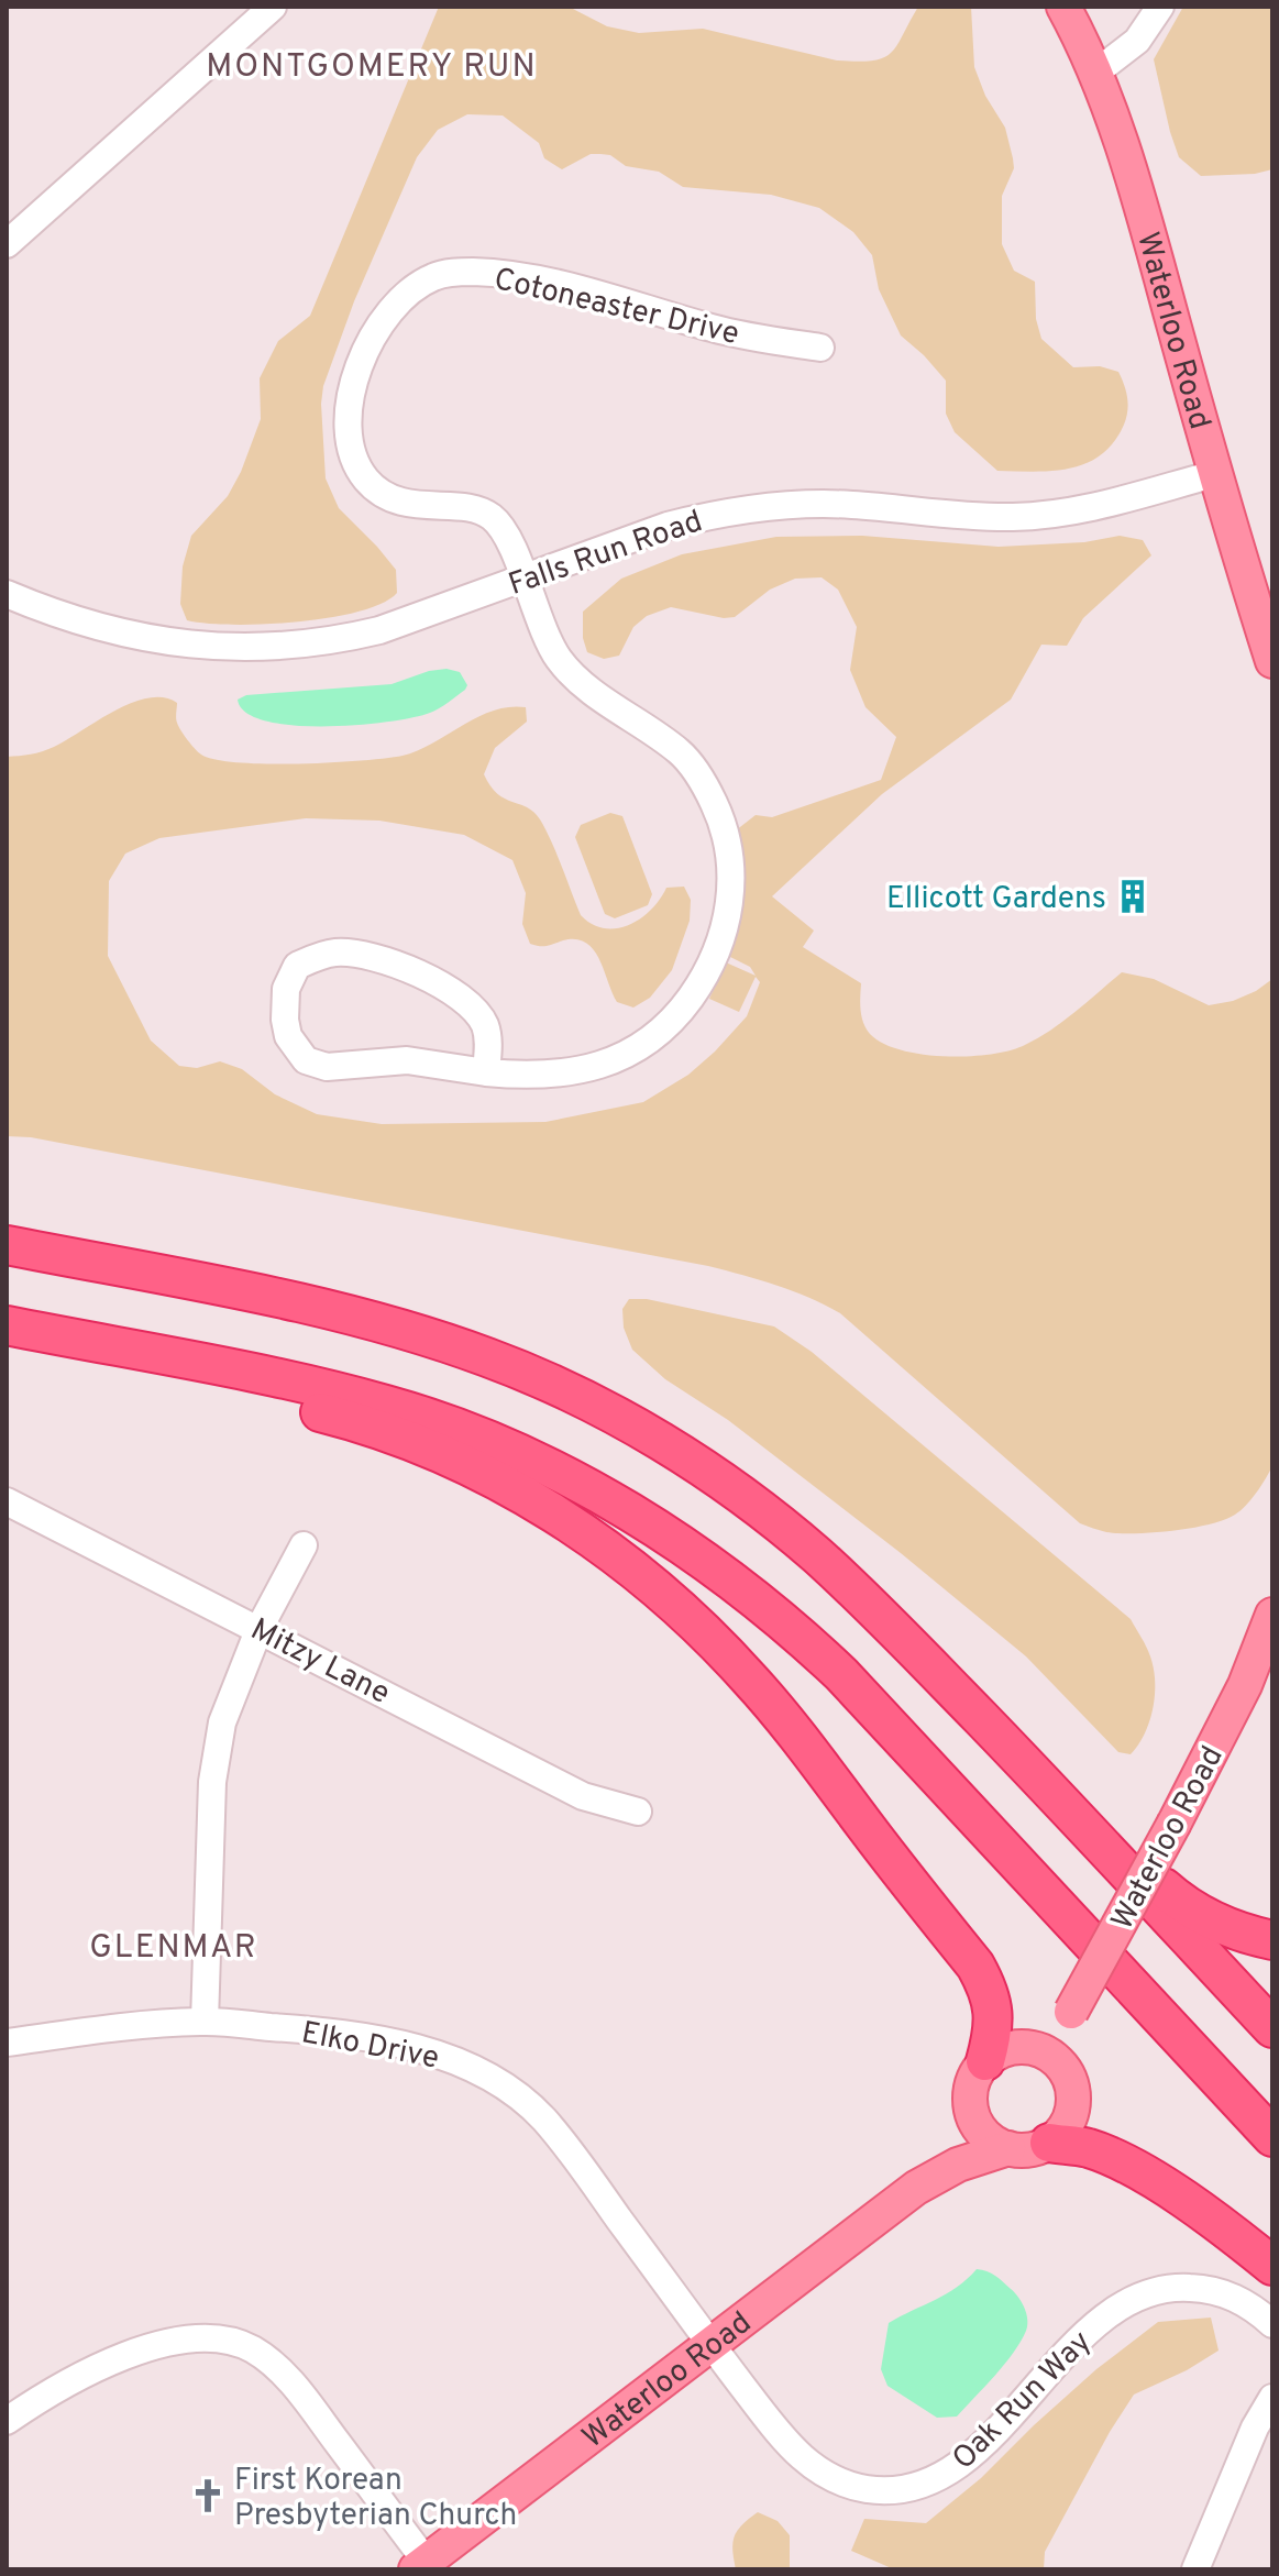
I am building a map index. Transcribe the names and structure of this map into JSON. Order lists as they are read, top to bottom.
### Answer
{
  "streets": {
    "main road": ["Waterloo Road"],
    "street": [
      "Cotoneaster Drive",
      "Falls Run Road",
      "Mitzy Lane",
      "Elko Drive",
      "Oak Run Way"
    ]
  },
  "crossings": [
    ["Cotoneaster Drive", "Falls Run Road"],
    ["Waterloo Road", "Falls Run Road"],
    ["Waterloo Road", "Elko Drive"],
    ["Waterloo Road", "Oak Run Way"],
    ["Elko Drive", "Oak Run Way"]
  ],
  "districts": ["MONTGOMERY RUN", "GLENMAR"],
  "places": {
    "building": ["Ellicott Gardens"],
    "church": ["First Korean Presbyterian Church"]
  }
}
